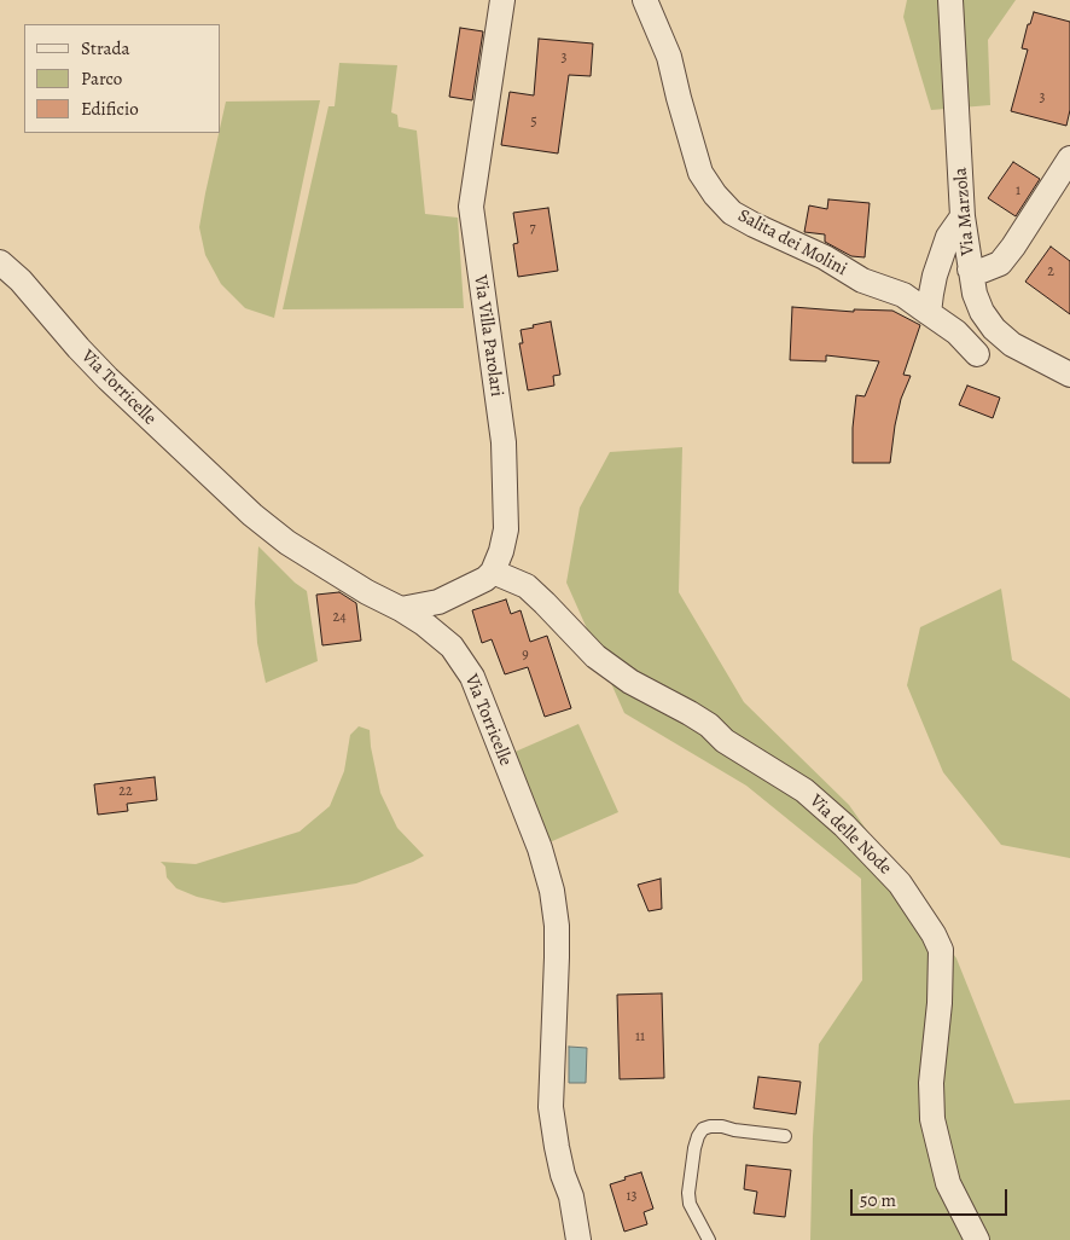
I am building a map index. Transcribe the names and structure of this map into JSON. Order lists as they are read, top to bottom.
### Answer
{
  "streets": {
    "street": [
      "Via Marzola",
      "Salita dei Molini",
      "Via Villa Parolari",
      "Via Torricelle",
      "Via delle Node"
    ]
  },
  "crossings": [
    ["Via Villa Parolari", "Via delle Node"]
  ],
  "house_numbers": [
    "3",
    "3",
    "5",
    "1",
    "7",
    "2",
    "24",
    "9",
    "22",
    "11",
    "13"
  ],
  "legend": ["Strada", "Parco", "Edificio"],
  "scale_bar": "50 m"
}
